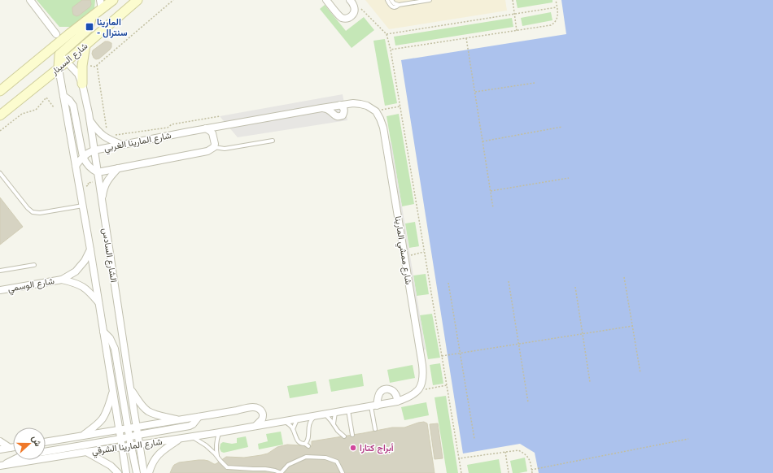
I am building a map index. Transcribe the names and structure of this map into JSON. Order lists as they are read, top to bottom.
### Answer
{
  "streets": {
    "street": [
      "شارع السينار",
      "شارع المارينا الغربي",
      "شارع ممشي المارينا",
      "الشارع السادس",
      "شارع الوسمي",
      "شارع المارينا الشرقي"
    ]
  },
  "crossings": [
    ["شارع السينار", "الشارع السادس"],
    ["شارع المارينا الغربي", "شارع ممشي المارينا"],
    ["شارع المارينا الغربي", "الشارع السادس"],
    ["شارع ممشي المارينا", "شارع المارينا الشرقي"],
    ["الشارع السادس", "شارع الوسمي"],
    ["الشارع السادس", "شارع المارينا الشرقي"]
  ],
  "places": {
    "transit": ["المارينا - سنترال"],
    "other": ["أبراج كتارا"]
  },
  "north": "right"
}
